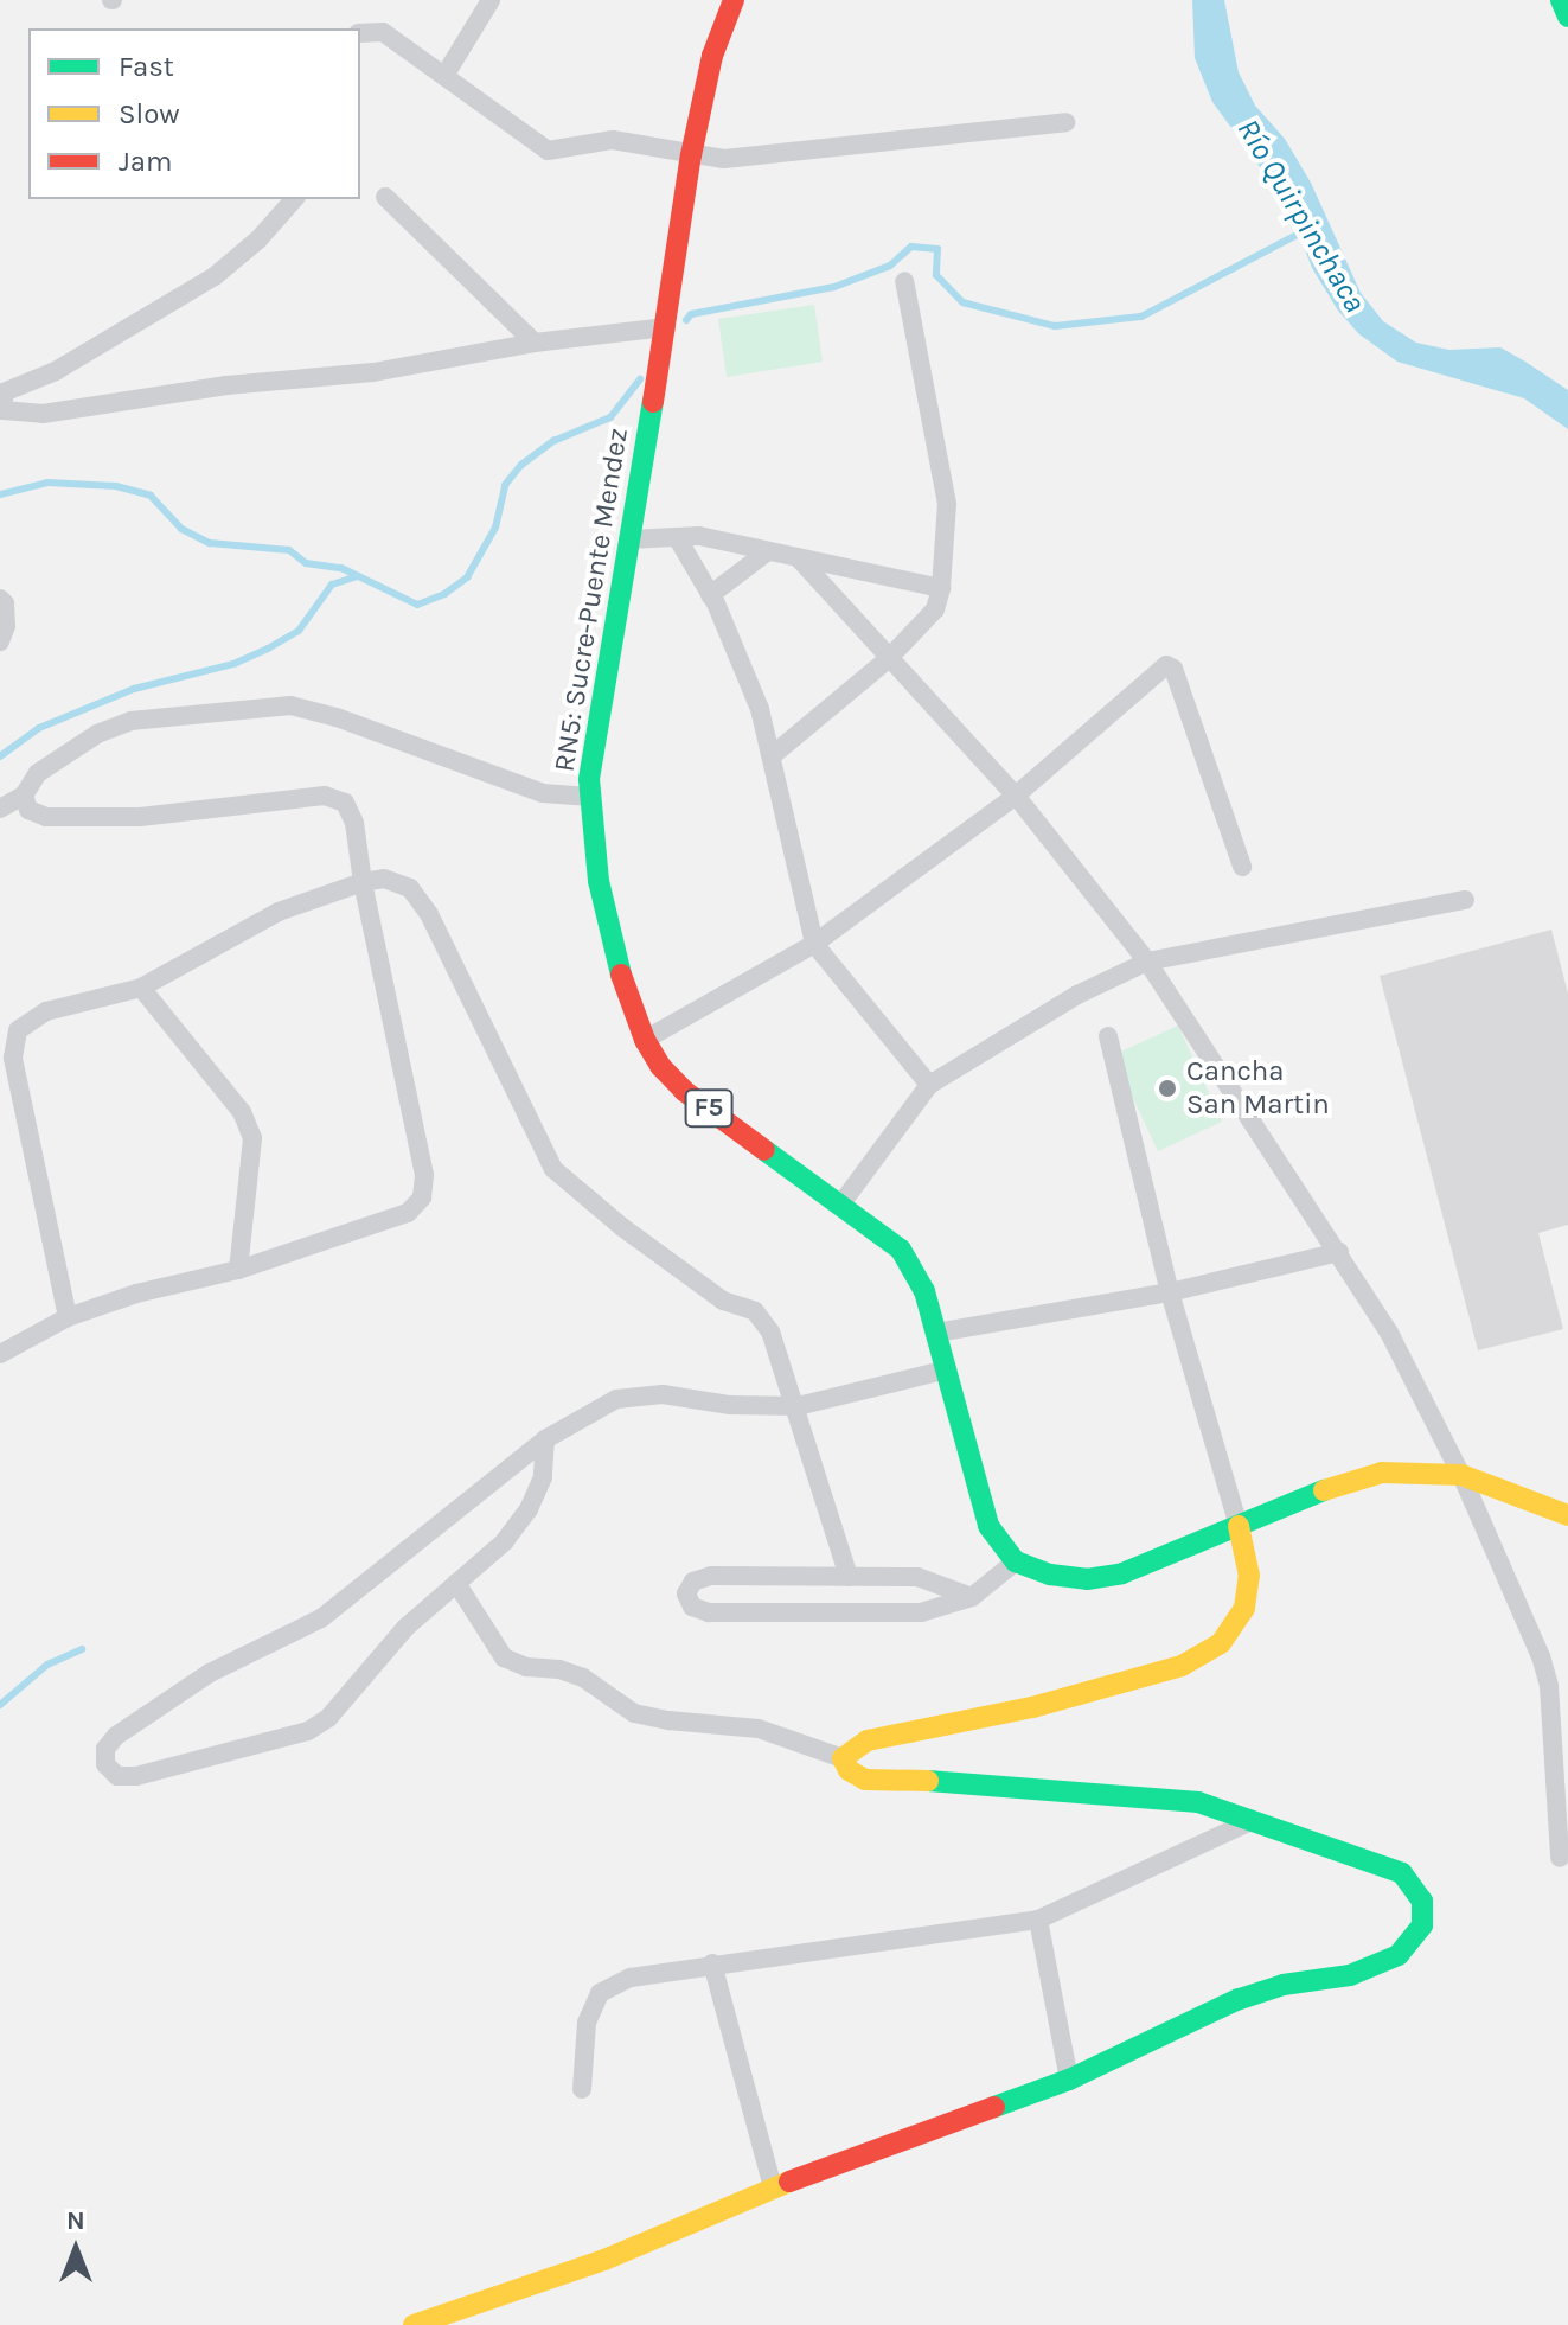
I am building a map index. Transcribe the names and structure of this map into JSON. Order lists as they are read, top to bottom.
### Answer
{
  "streets": {
    "main road": ["RN5: Sucre-Puente Mendez", "F5"]
  },
  "water": ["Río Quirpinchaca"],
  "places": ["Cancha San Martin"],
  "legend": ["Fast", "Slow", "Jam"],
  "north": "top"
}
